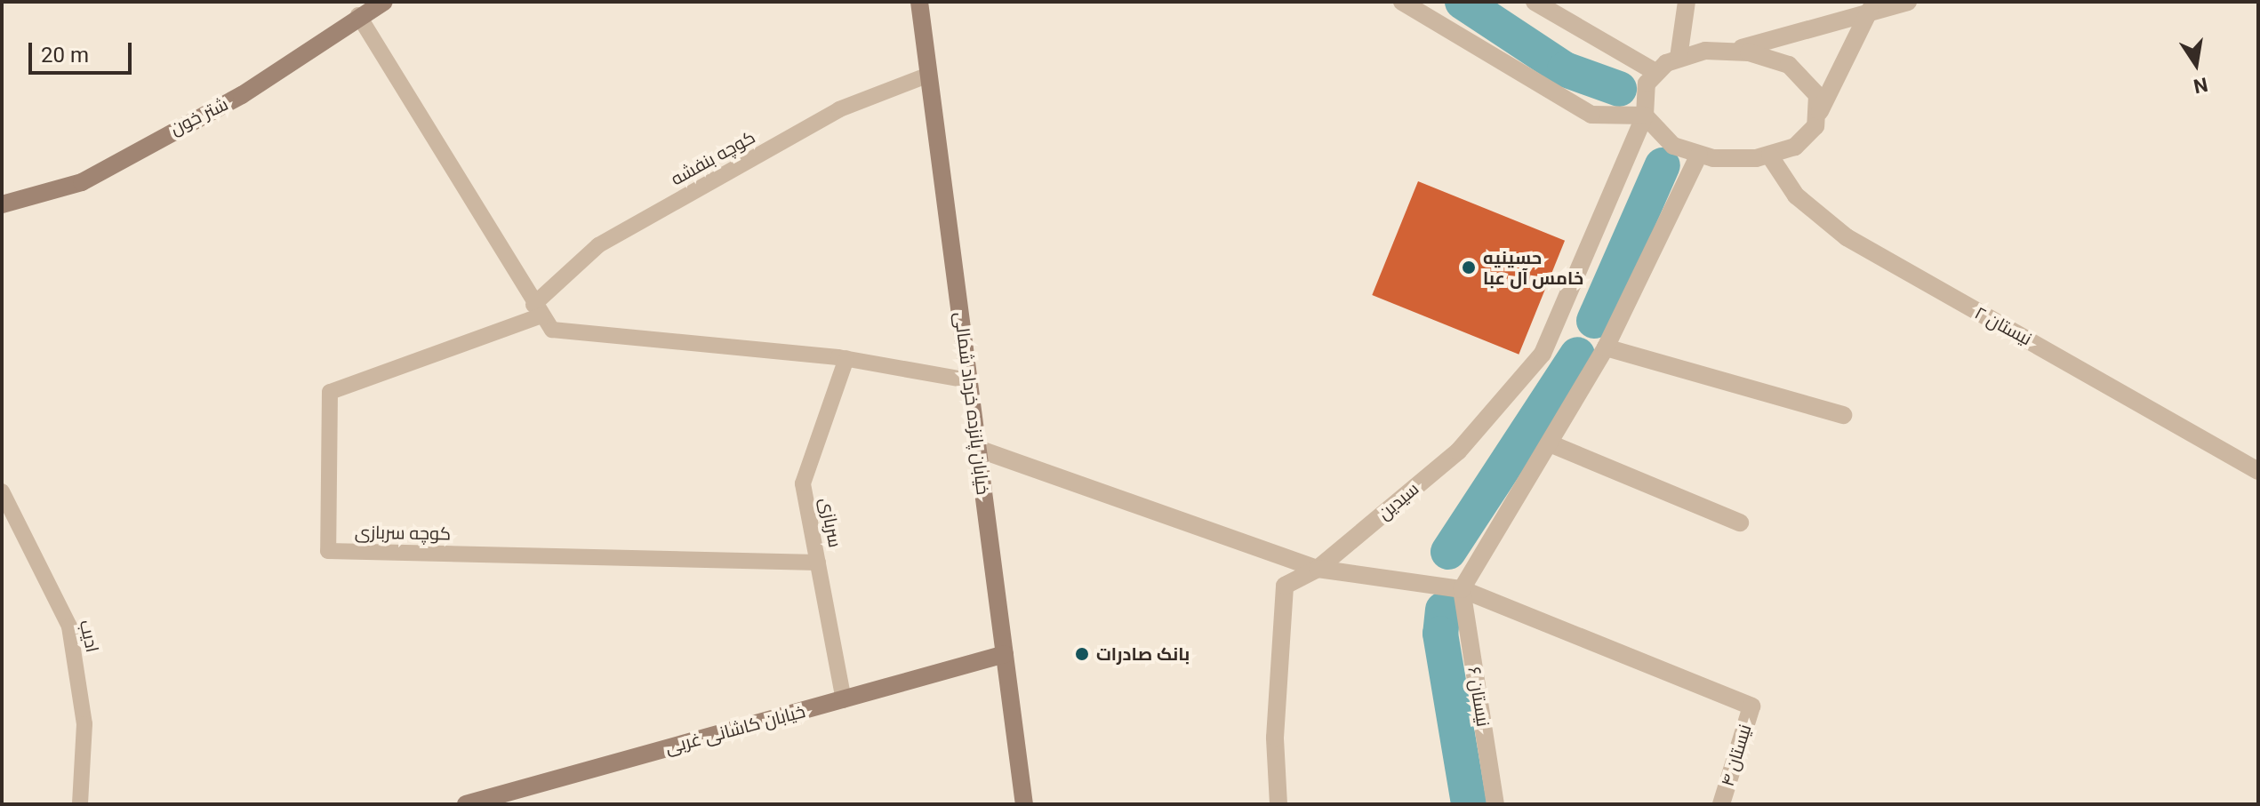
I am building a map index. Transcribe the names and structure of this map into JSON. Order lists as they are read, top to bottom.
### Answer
{
  "streets": {
    "street": [
      "شتر خون",
      "نیستان ۲",
      "خیابان پانزده خرداد شمالی",
      "سیدین",
      "نیستان ۶",
      "خیابان کاشانی غربی",
      "نیستان ۴"
    ],
    "lane": [
      "کوچه بنفشه",
      "سربازی",
      "کوچه سربازی",
      "ادیب"
    ]
  },
  "crossings": [
    ["کوچه بنفشه", "خیابان پانزده خرداد شمالی"],
    ["کوچه بنفشه", "کوچه سربازی"],
    ["نیستان ۲", "سیدین"],
    ["خیابان پانزده خرداد شمالی", "خیابان کاشانی غربی"],
    ["سربازی", "کوچه سربازی"],
    ["سربازی", "خیابان کاشانی غربی"],
    ["نیستان ۶", "نیستان ۴"]
  ],
  "places": ["حسینیه خامس آل عبا", "بانک صادرات"],
  "scale_bar": "20 m",
  "north": "bottom"
}
